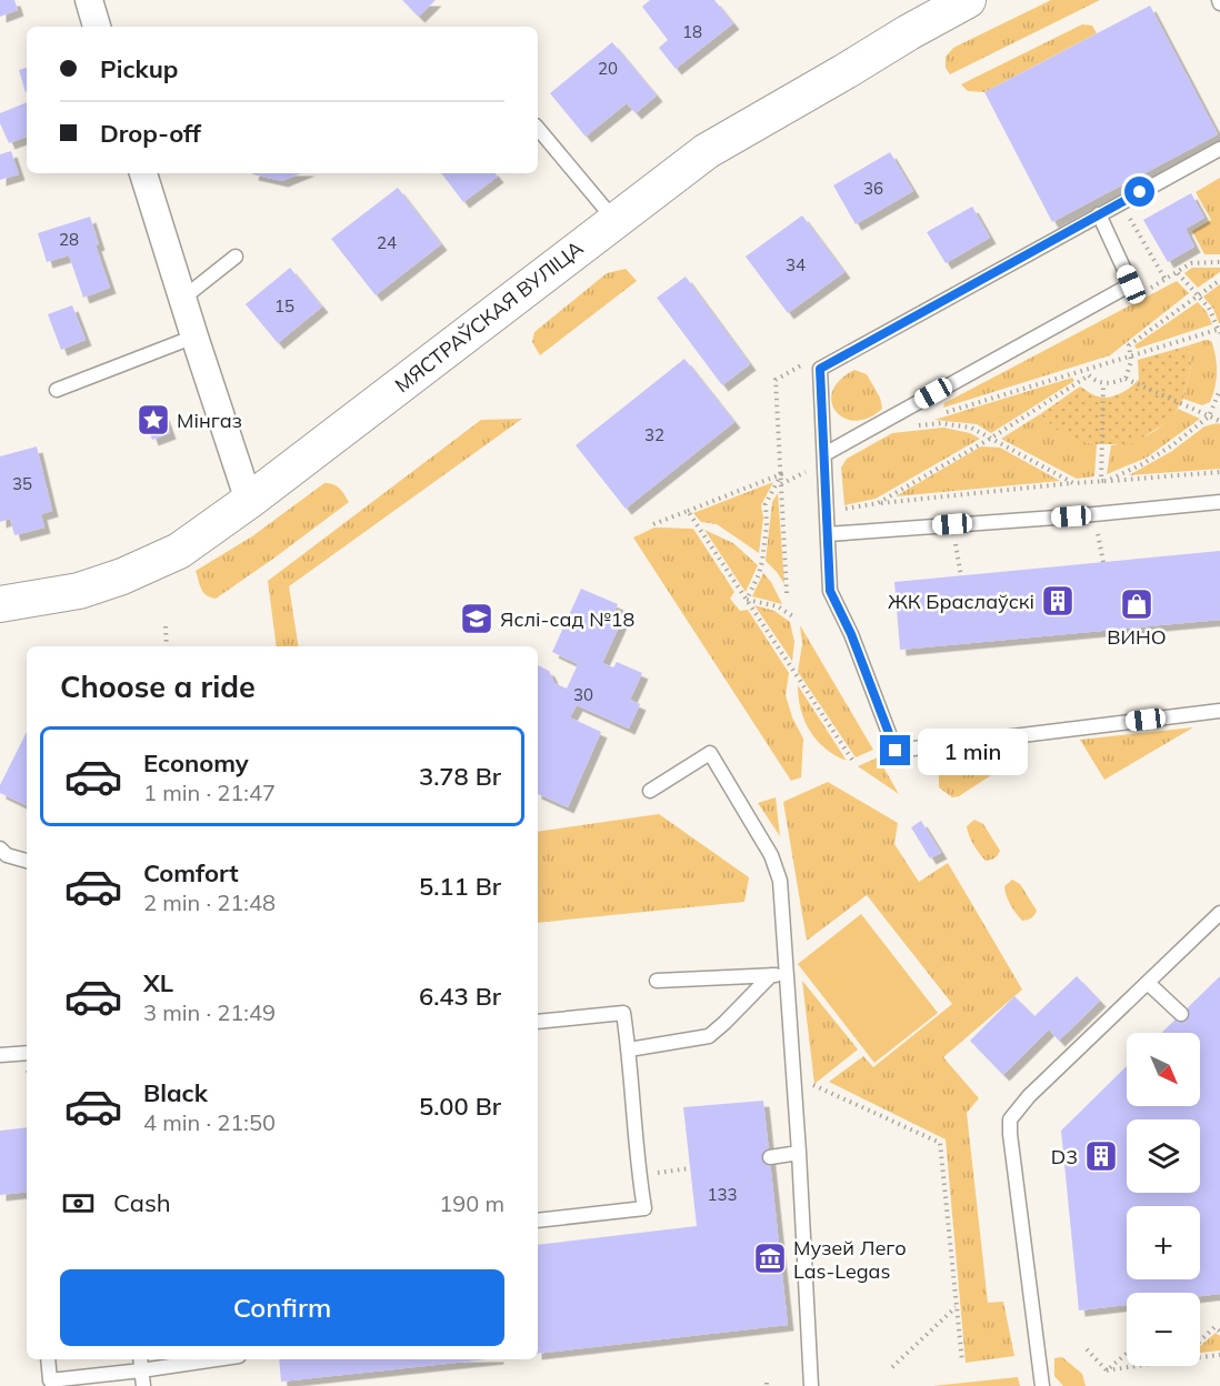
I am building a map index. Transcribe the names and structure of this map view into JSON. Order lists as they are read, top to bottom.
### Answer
{
  "streets": {
    "street": ["МЯСТРАЎСКАЯ ВУЛІЦА"]
  },
  "places": {
    "place": ["Мінгаз"],
    "building": ["ЖК Браслаўскі", "D3"],
    "shop": ["ВИНО"],
    "school or university": ["Яслі-сад №18"],
    "museum": ["Музей Лего Las-Legas"]
  },
  "house_numbers": [
    "18",
    "20",
    "36",
    "28",
    "24",
    "34",
    "15",
    "32",
    "35",
    "30",
    "133"
  ],
  "north": "bottom right",
  "page": {
    "banner": ["Pickup", "Drop-off"],
    "heading": "Choose a ride",
    "list": [
      {
        "name": "Economy",
        "note": "1 min · 21:47",
        "value": "3.78 Br"
      },
      {
        "name": "Comfort",
        "note": "2 min · 21:48",
        "value": "5.11 Br"
      },
      {
        "name": "XL",
        "note": "3 min · 21:49",
        "value": "6.43 Br"
      },
      {
        "name": "Black",
        "note": "4 min · 21:50",
        "value": "5.00 Br"
      }
    ],
    "bubble": "1 min",
    "map_buttons": ["+", "−"],
    "pay": ["Cash", "190 m"],
    "buttons": "Confirm"
  }
}
